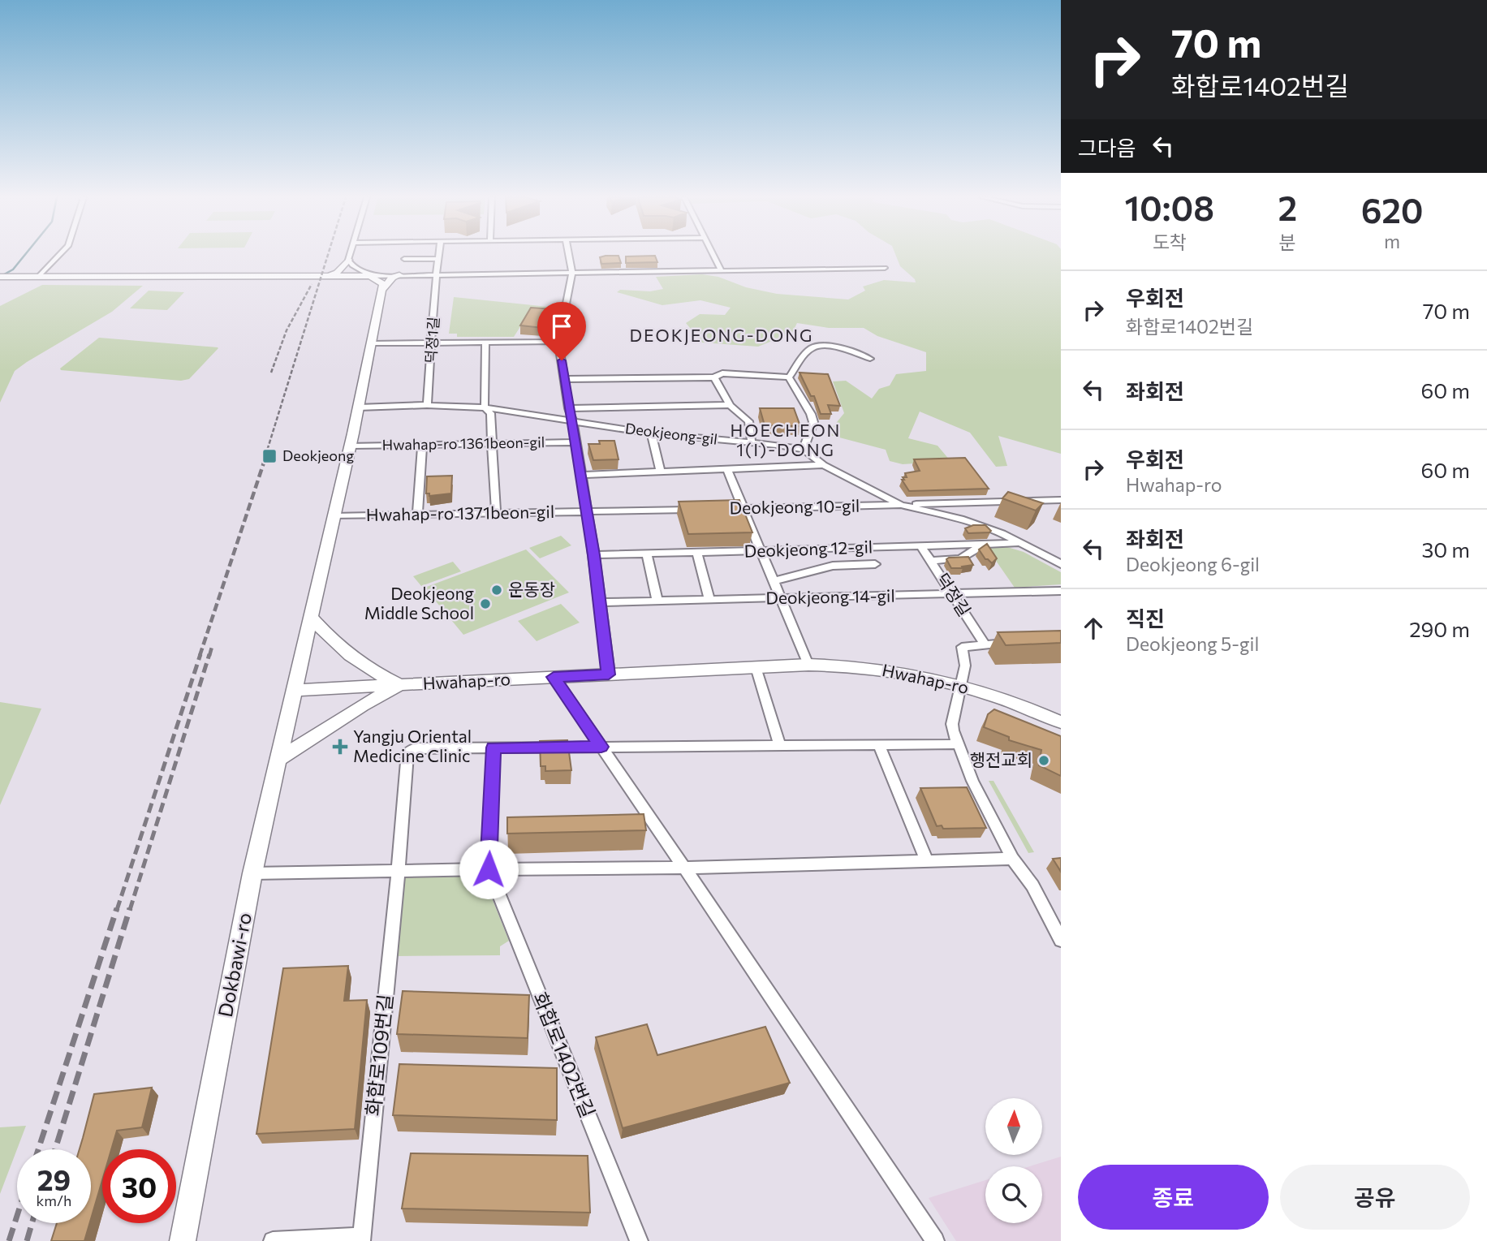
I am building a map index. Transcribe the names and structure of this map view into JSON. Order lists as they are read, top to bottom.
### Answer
{
  "streets": {
    "main road": ["Hwahap-ro", "Dokbawi-ro"],
    "street": [
      "덕정1길",
      "Deokjeong-gil",
      "Hwahap-ro 1361beon-gil",
      "Deokjeong 10-gil",
      "Hwahap-ro 1371beon-gil",
      "Deokjeong 12-gil",
      "덕정길",
      "Deokjeong 14-gil",
      "화합로109번길",
      "화합로1402번길"
    ]
  },
  "crossings": [
    ["덕정1길", "Deokjeong-gil"],
    ["Deokjeong-gil", "Deokjeong 10-gil"],
    ["Deokjeong-gil", "Deokjeong 12-gil"],
    ["Deokjeong 12-gil", "덕정길"],
    ["덕정길", "Deokjeong 14-gil"],
    ["Hwahap-ro", "Dokbawi-ro"]
  ],
  "districts": ["DEOKJEONG-DONG", "HOECHEON 1(I)-DONG"],
  "places": {
    "transit": ["Deokjeong"],
    "other": ["운동장", "Deokjeong Middle School", "행전교회"],
    "health": ["Yangju Oriental Medicine Clinic"]
  },
  "north": "top",
  "page": {
    "turn": ["70 m", "화합로1402번길"],
    "then": "그다음",
    "eta": [
      "10:08",
      "도착",
      "2",
      "분",
      "620",
      "m"
    ],
    "list": [
      {
        "name": "우회전",
        "note": "화합로1402번길",
        "value": "70 m"
      },
      {
        "name": "좌회전",
        "value": "60 m"
      },
      {
        "name": "우회전",
        "note": "Hwahap-ro",
        "value": "60 m"
      },
      {
        "name": "좌회전",
        "note": "Deokjeong 6-gil",
        "value": "30 m"
      },
      {
        "name": "직진",
        "note": "Deokjeong 5-gil",
        "value": "290 m"
      }
    ],
    "speed": "29 km/h",
    "limit": "30",
    "buttons": ["종료", "공유"]
  }
}
